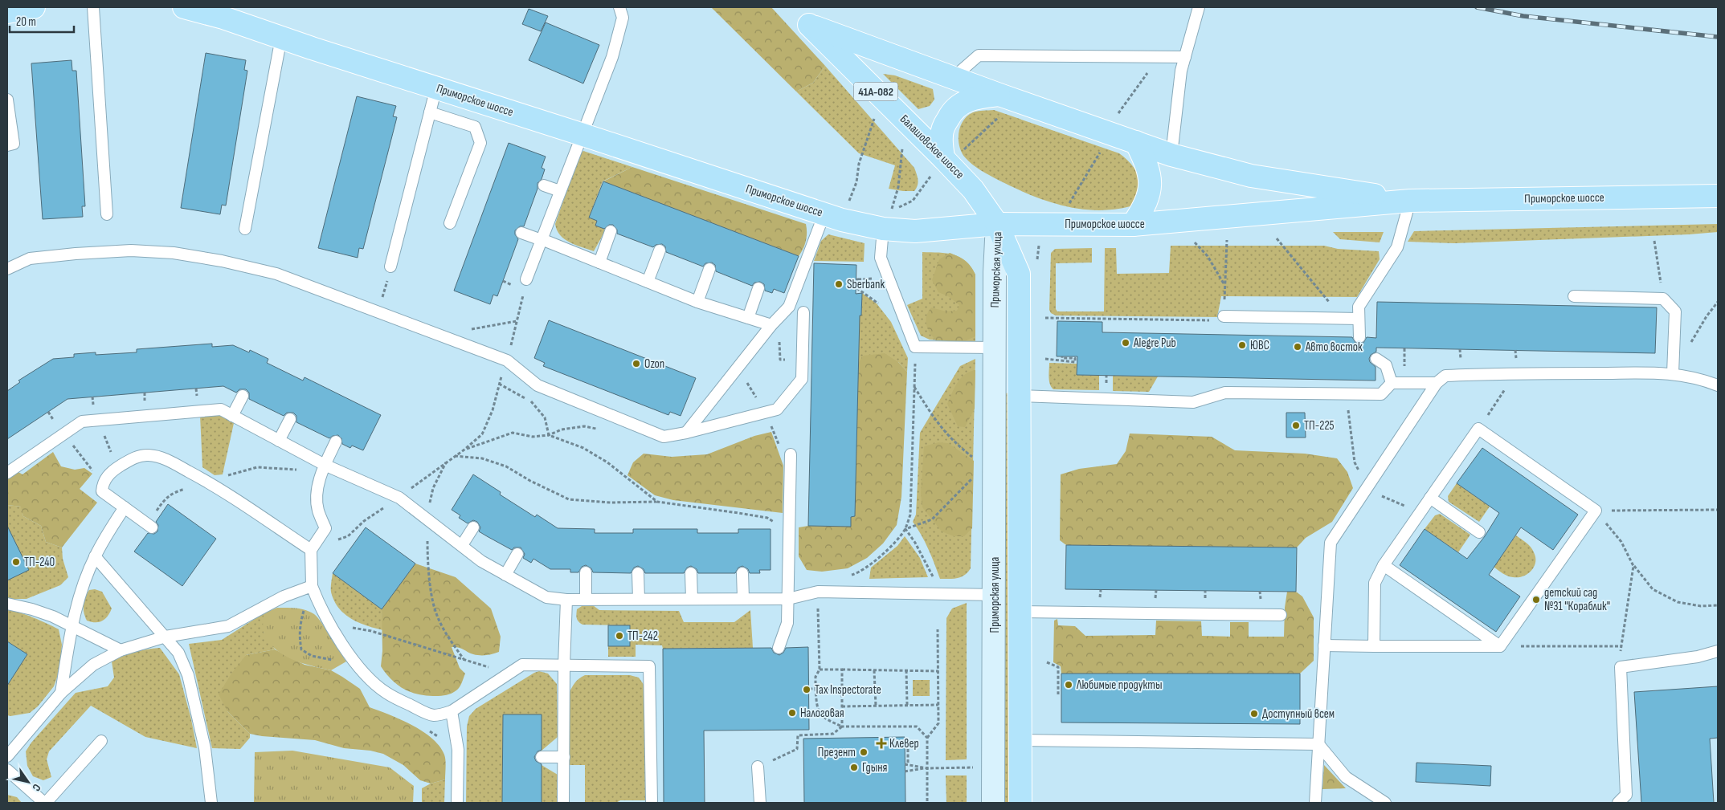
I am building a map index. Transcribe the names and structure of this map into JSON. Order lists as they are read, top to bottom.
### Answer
{
  "streets": {
    "main road": [
      "41А-082",
      "Приморское шоссе",
      "Балашовское шоссе",
      "Приморская улица"
    ]
  },
  "crossings": [
    ["Приморское шоссе", "Балашовское шоссе"],
    ["Приморское шоссе", "Приморская улица"],
    ["Балашовское шоссе", "Приморская улица"]
  ],
  "places": {
    "other": [
      "Sberbank",
      "Alegre Pub",
      "ЮВС",
      "Авто восток",
      "Ozon",
      "ТП-225",
      "ТП-240",
      "детский сад №31 \"Кораблик\"",
      "ТП-242",
      "Любимые продукты",
      "Tax Inspectorate",
      "Налоговая",
      "Доступный всем",
      "Презент",
      "Гдыня"
    ],
    "health": ["Клевер"]
  },
  "scale_bar": "20 m",
  "north": "bottom right"
}
